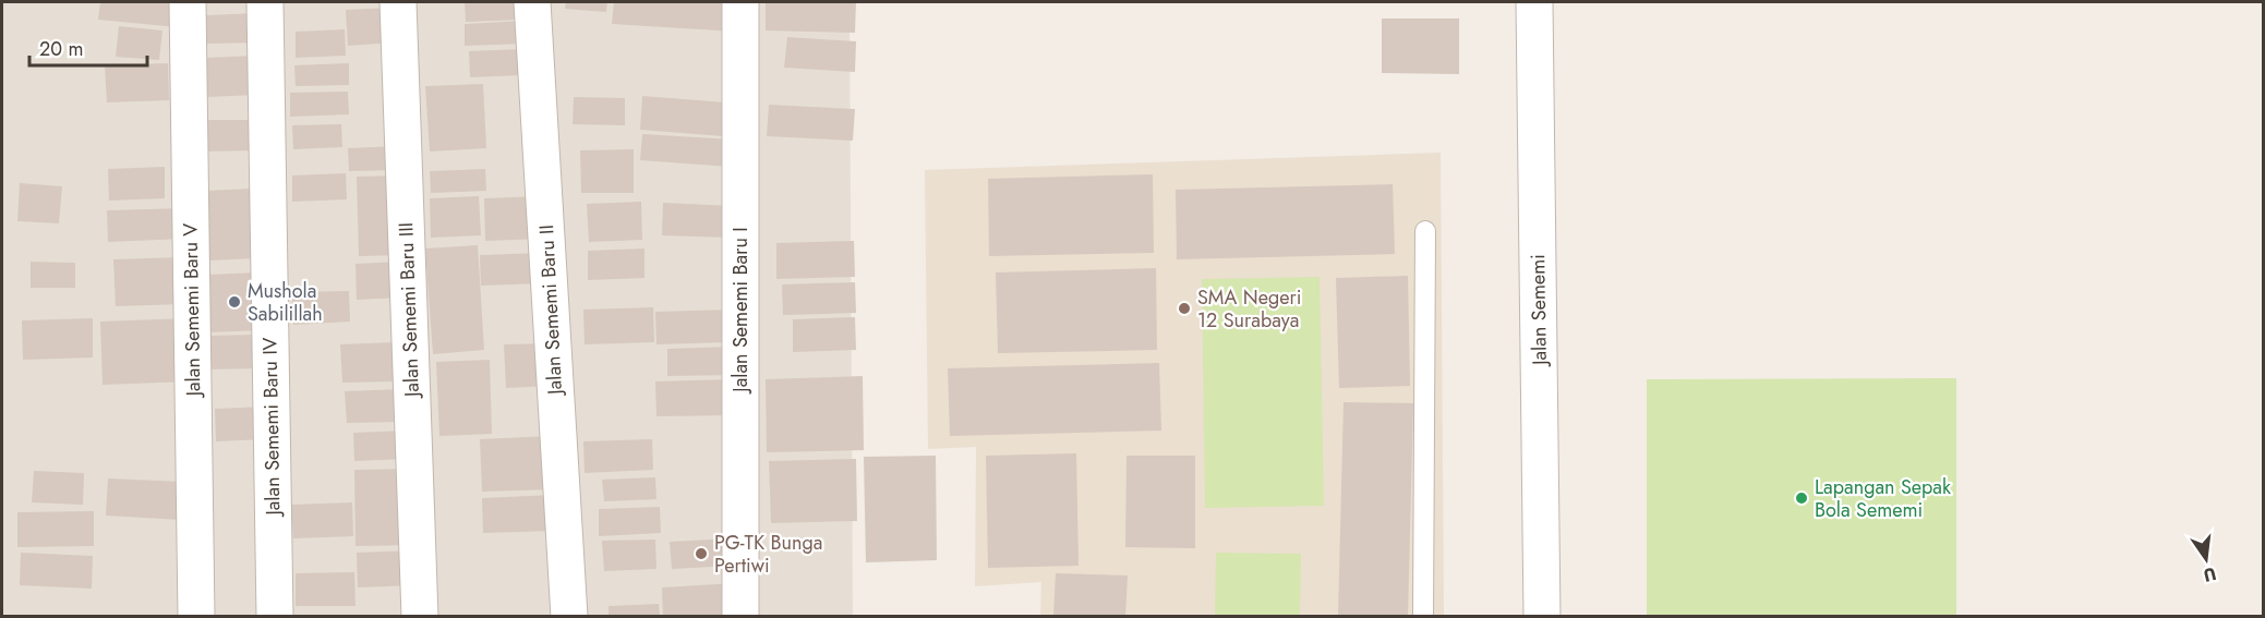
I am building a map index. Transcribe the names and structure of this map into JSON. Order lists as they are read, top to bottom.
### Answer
{
  "streets": {
    "street": [
      "Jalan Sememi Baru V",
      "Jalan Sememi Baru III",
      "Jalan Sememi Baru II",
      "Jalan Sememi Baru I",
      "Jalan Sememi",
      "Jalan Sememi Baru IV"
    ]
  },
  "places": [
    "Mushola Sabilillah",
    "SMA Negeri 12 Surabaya",
    "Lapangan Sepak Bola Sememi",
    "PG-TK Bunga Pertiwi"
  ],
  "scale_bar": "20 m",
  "north": "bottom"
}
